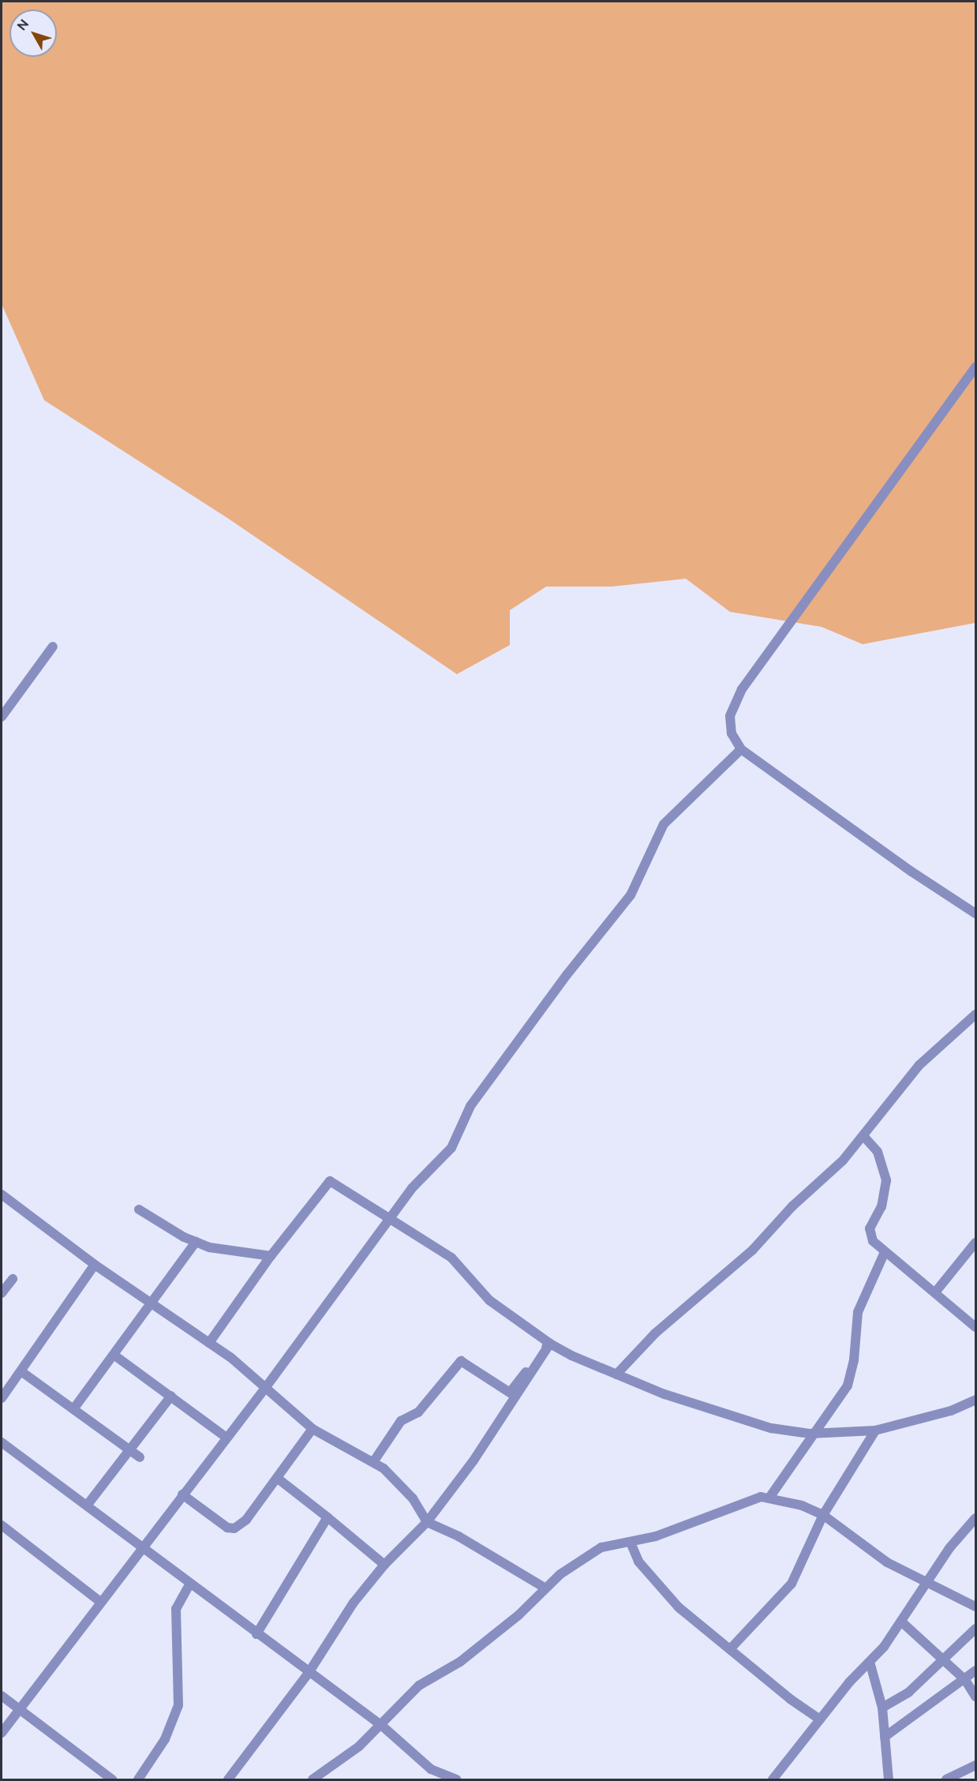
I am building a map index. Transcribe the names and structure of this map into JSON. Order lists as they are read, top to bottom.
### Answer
{
  "north": "top left"
}
